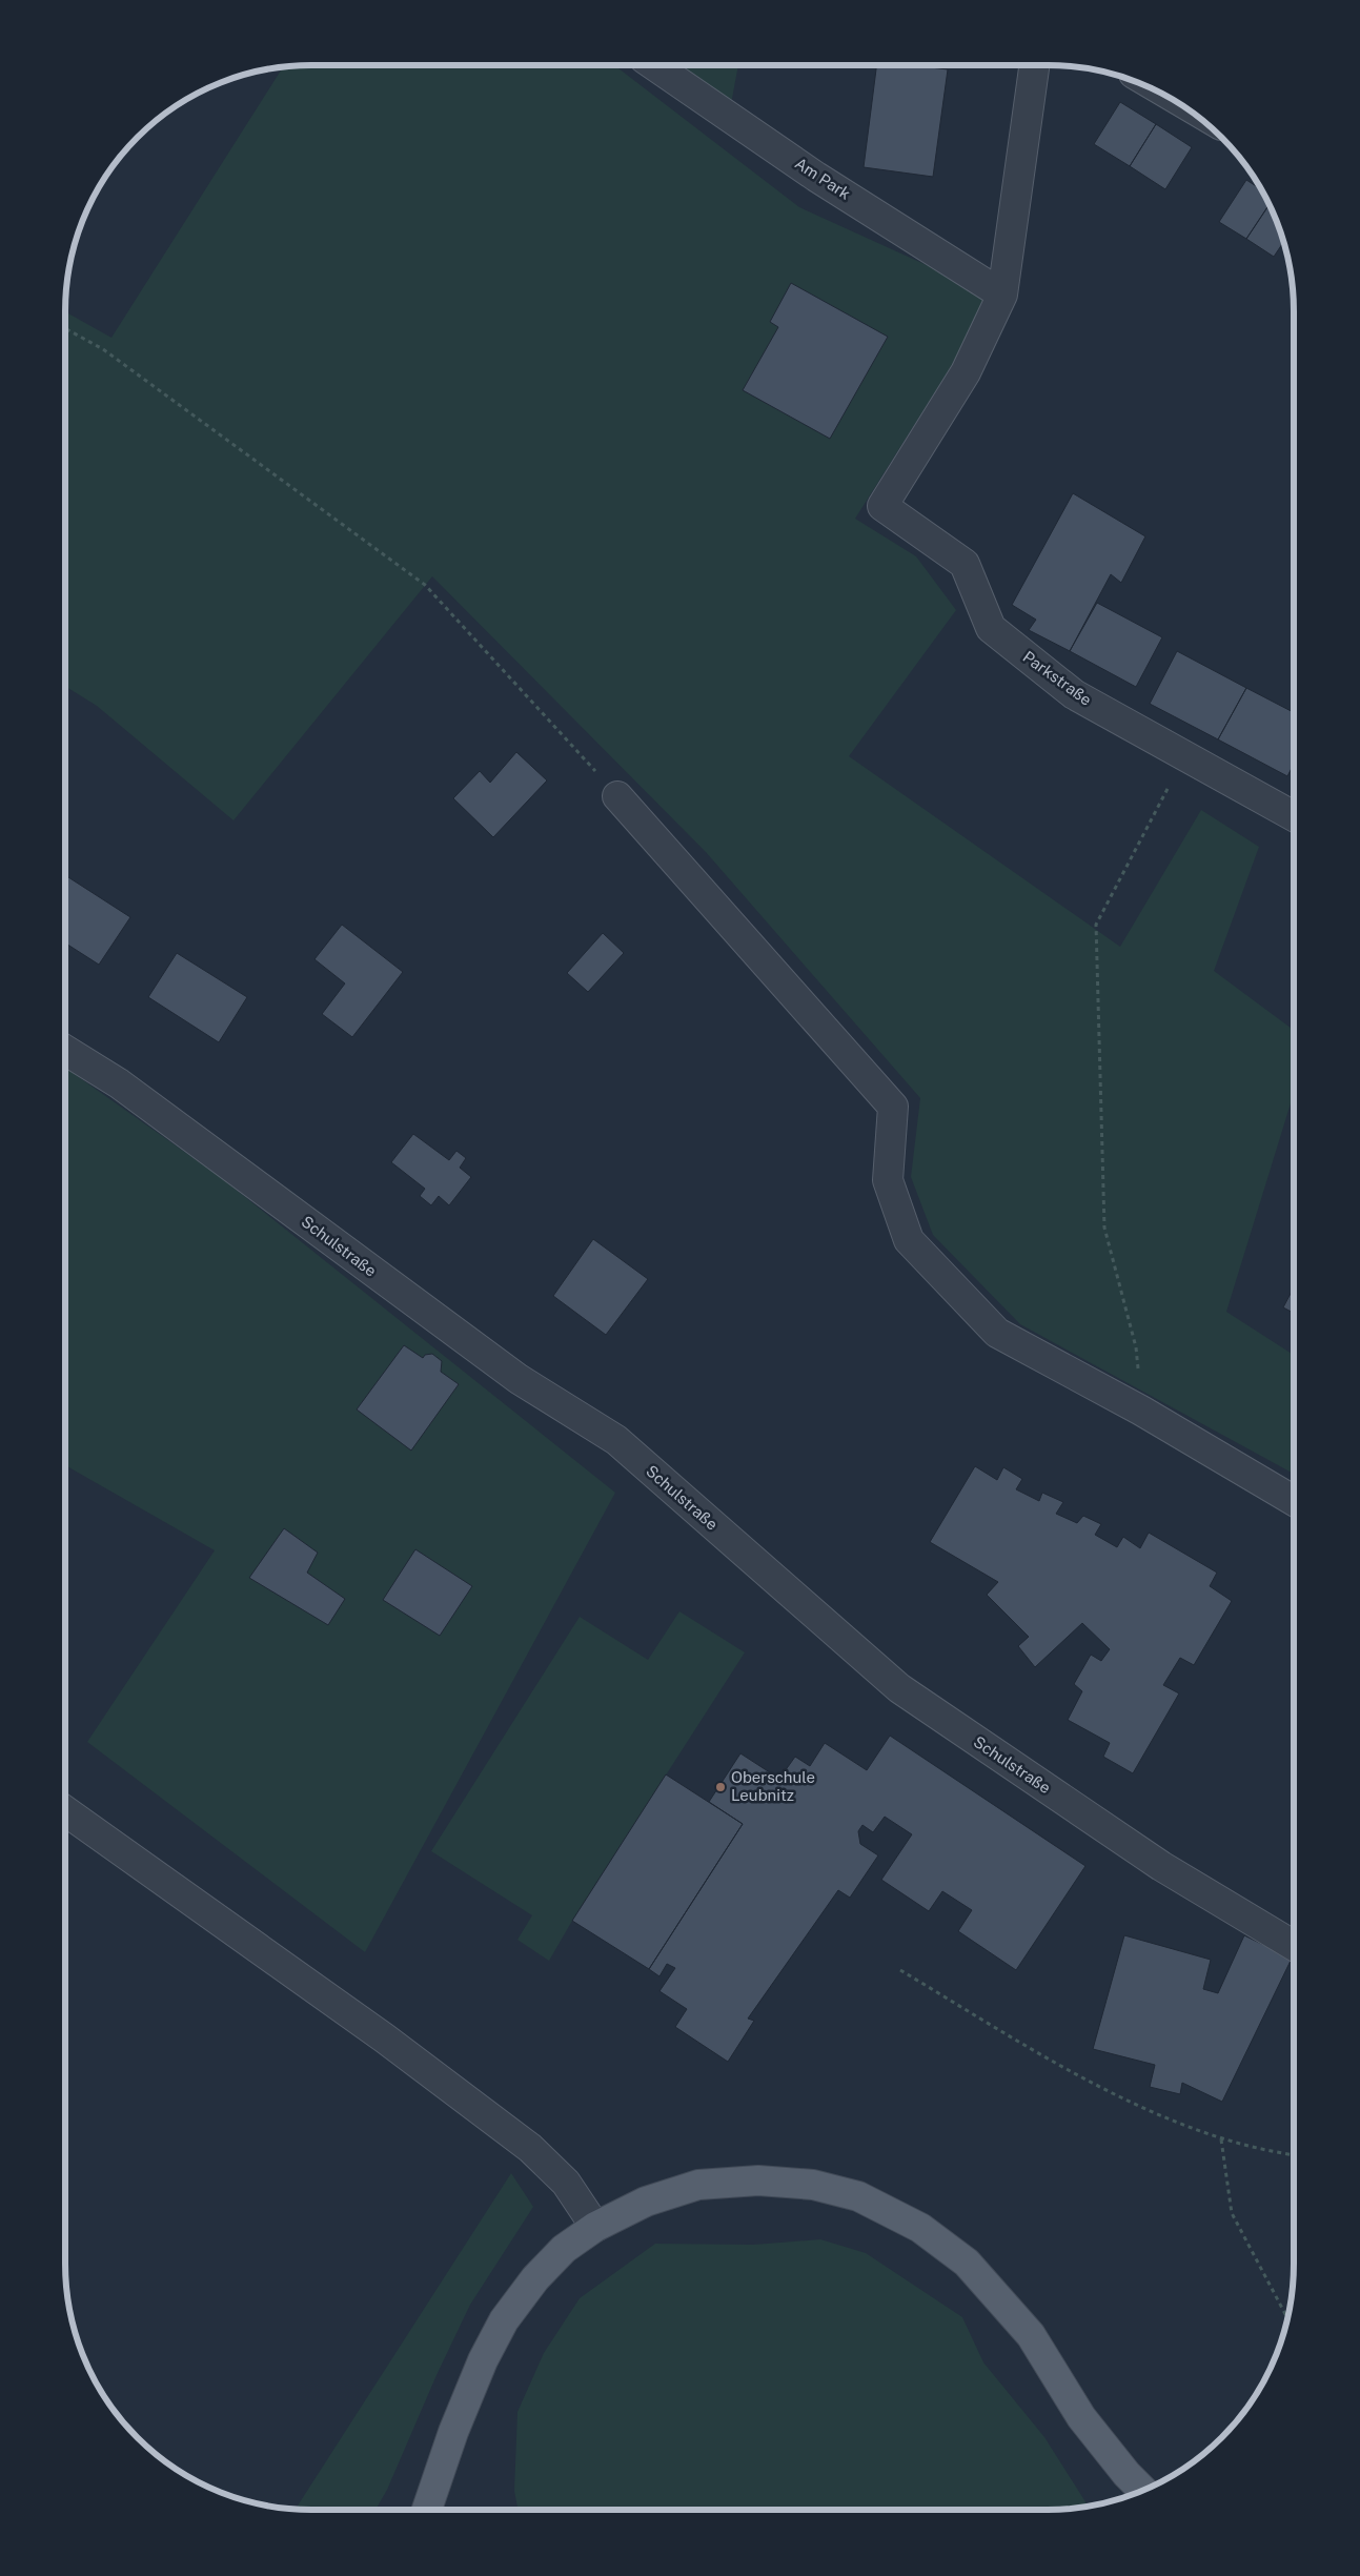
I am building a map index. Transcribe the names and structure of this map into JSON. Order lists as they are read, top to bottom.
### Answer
{
  "streets": {
    "street": ["Am Park", "Parkstraße", "Schulstraße"]
  },
  "crossings": [
    ["Am Park", "Parkstraße"]
  ],
  "places": ["Oberschule Leubnitz"]
}
